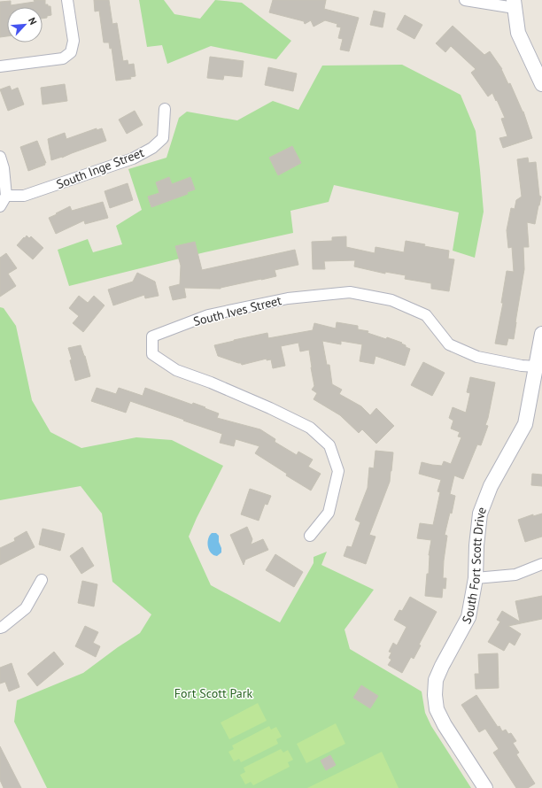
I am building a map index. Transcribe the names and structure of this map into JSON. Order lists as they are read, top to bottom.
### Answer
{
  "streets": {
    "street": ["South Inge Street", "South Ives Street", "South Fort Scott Drive"]
  },
  "crossings": [
    ["South Ives Street", "South Fort Scott Drive"]
  ],
  "parks": ["Fort Scott Park"],
  "north": "top right"
}
